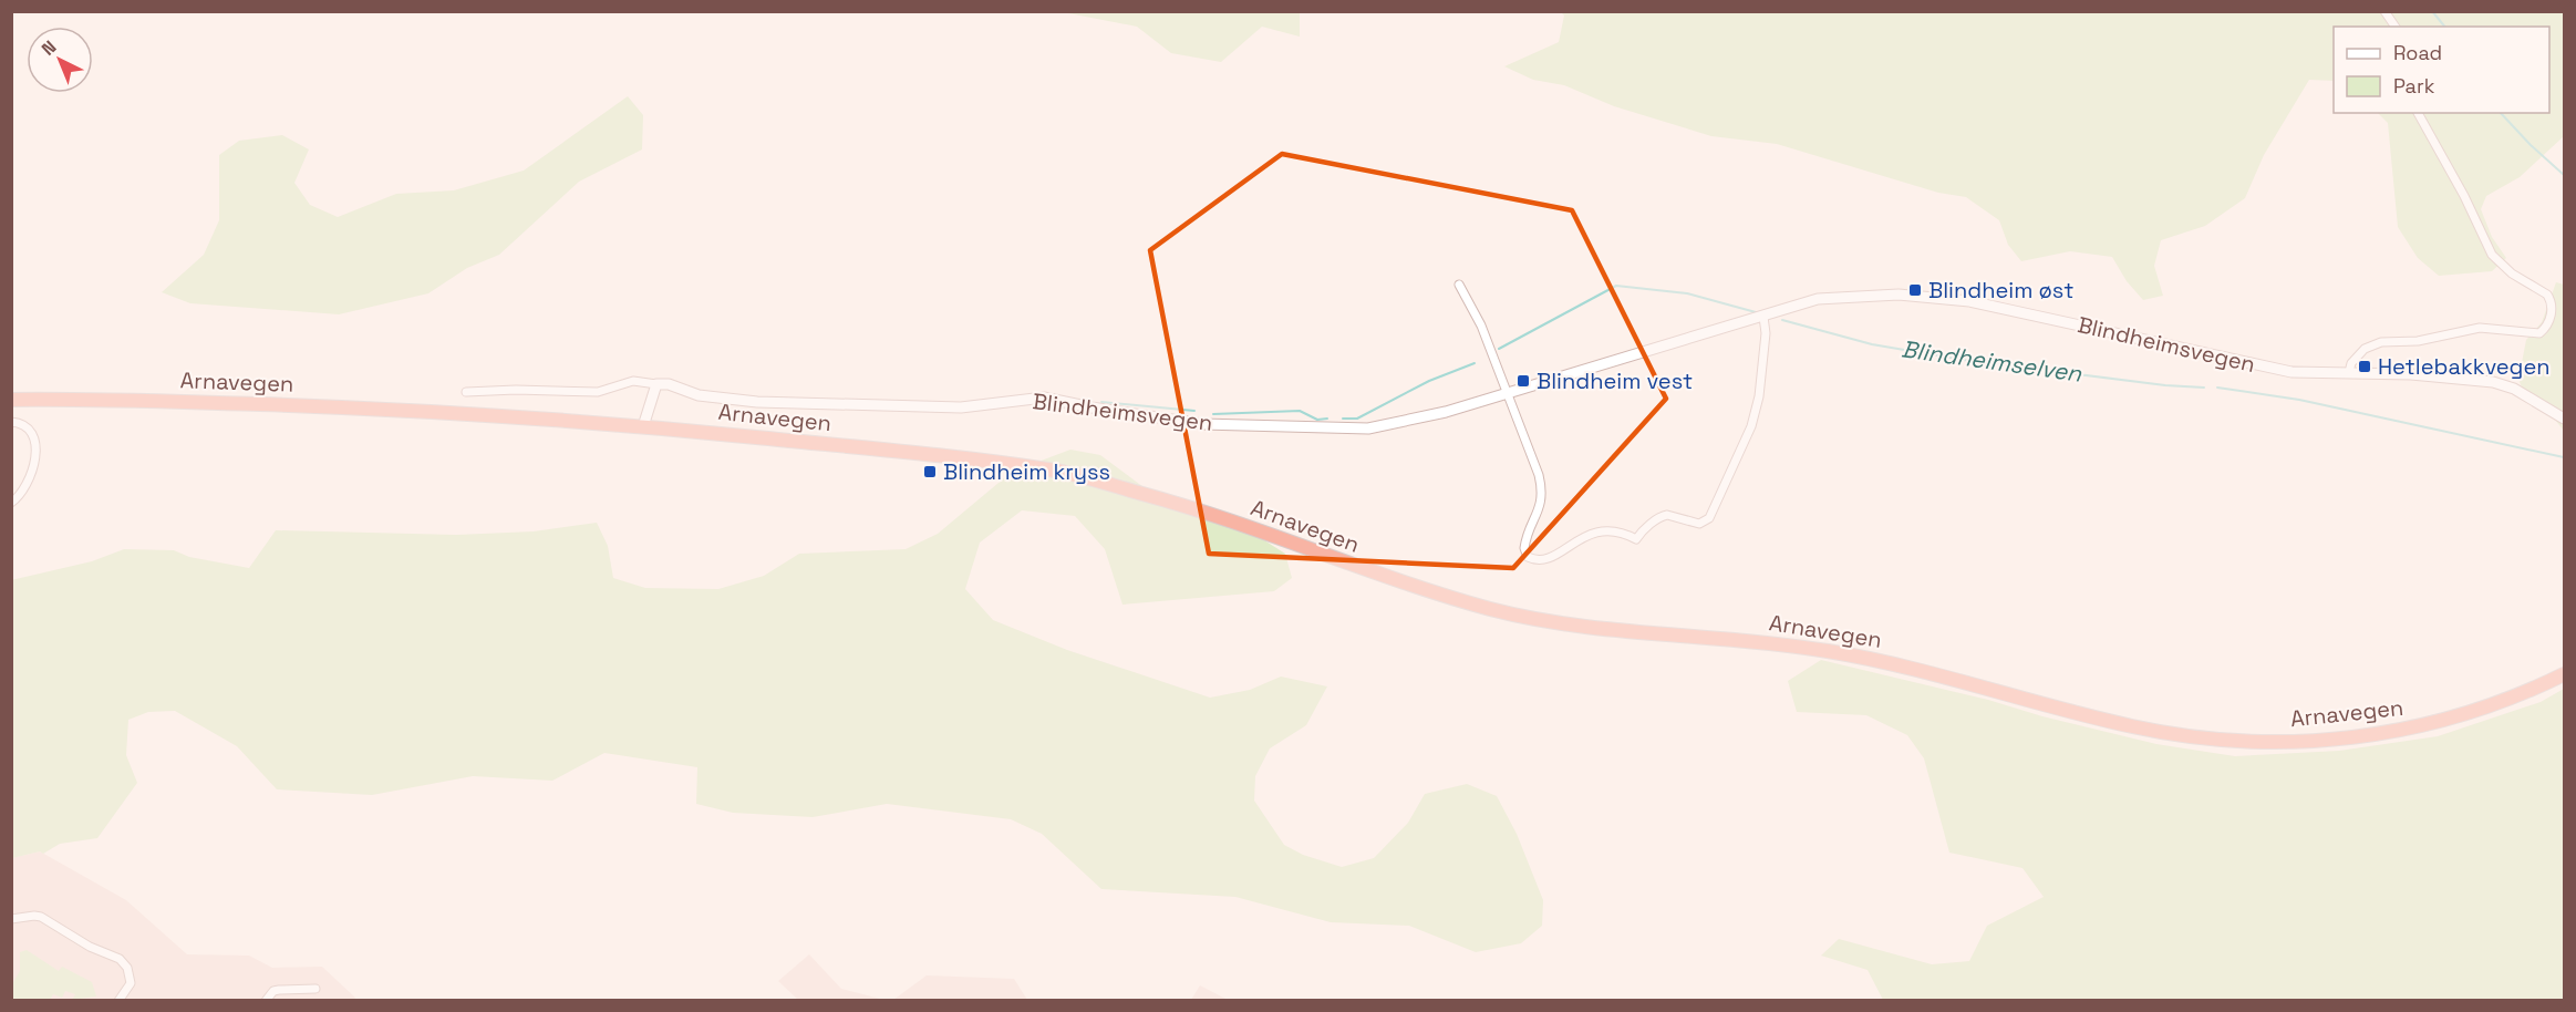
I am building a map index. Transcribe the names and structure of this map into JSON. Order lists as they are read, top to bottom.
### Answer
{
  "streets": {
    "highway": ["Arnavegen"],
    "street": ["Blindheimsvegen"]
  },
  "water": ["Blindheimselven"],
  "places": {
    "transit": [
      "Blindheim øst",
      "Hetlebakkvegen",
      "Blindheim vest",
      "Blindheim kryss"
    ]
  },
  "legend": ["Road", "Park"],
  "north": "top left"
}
